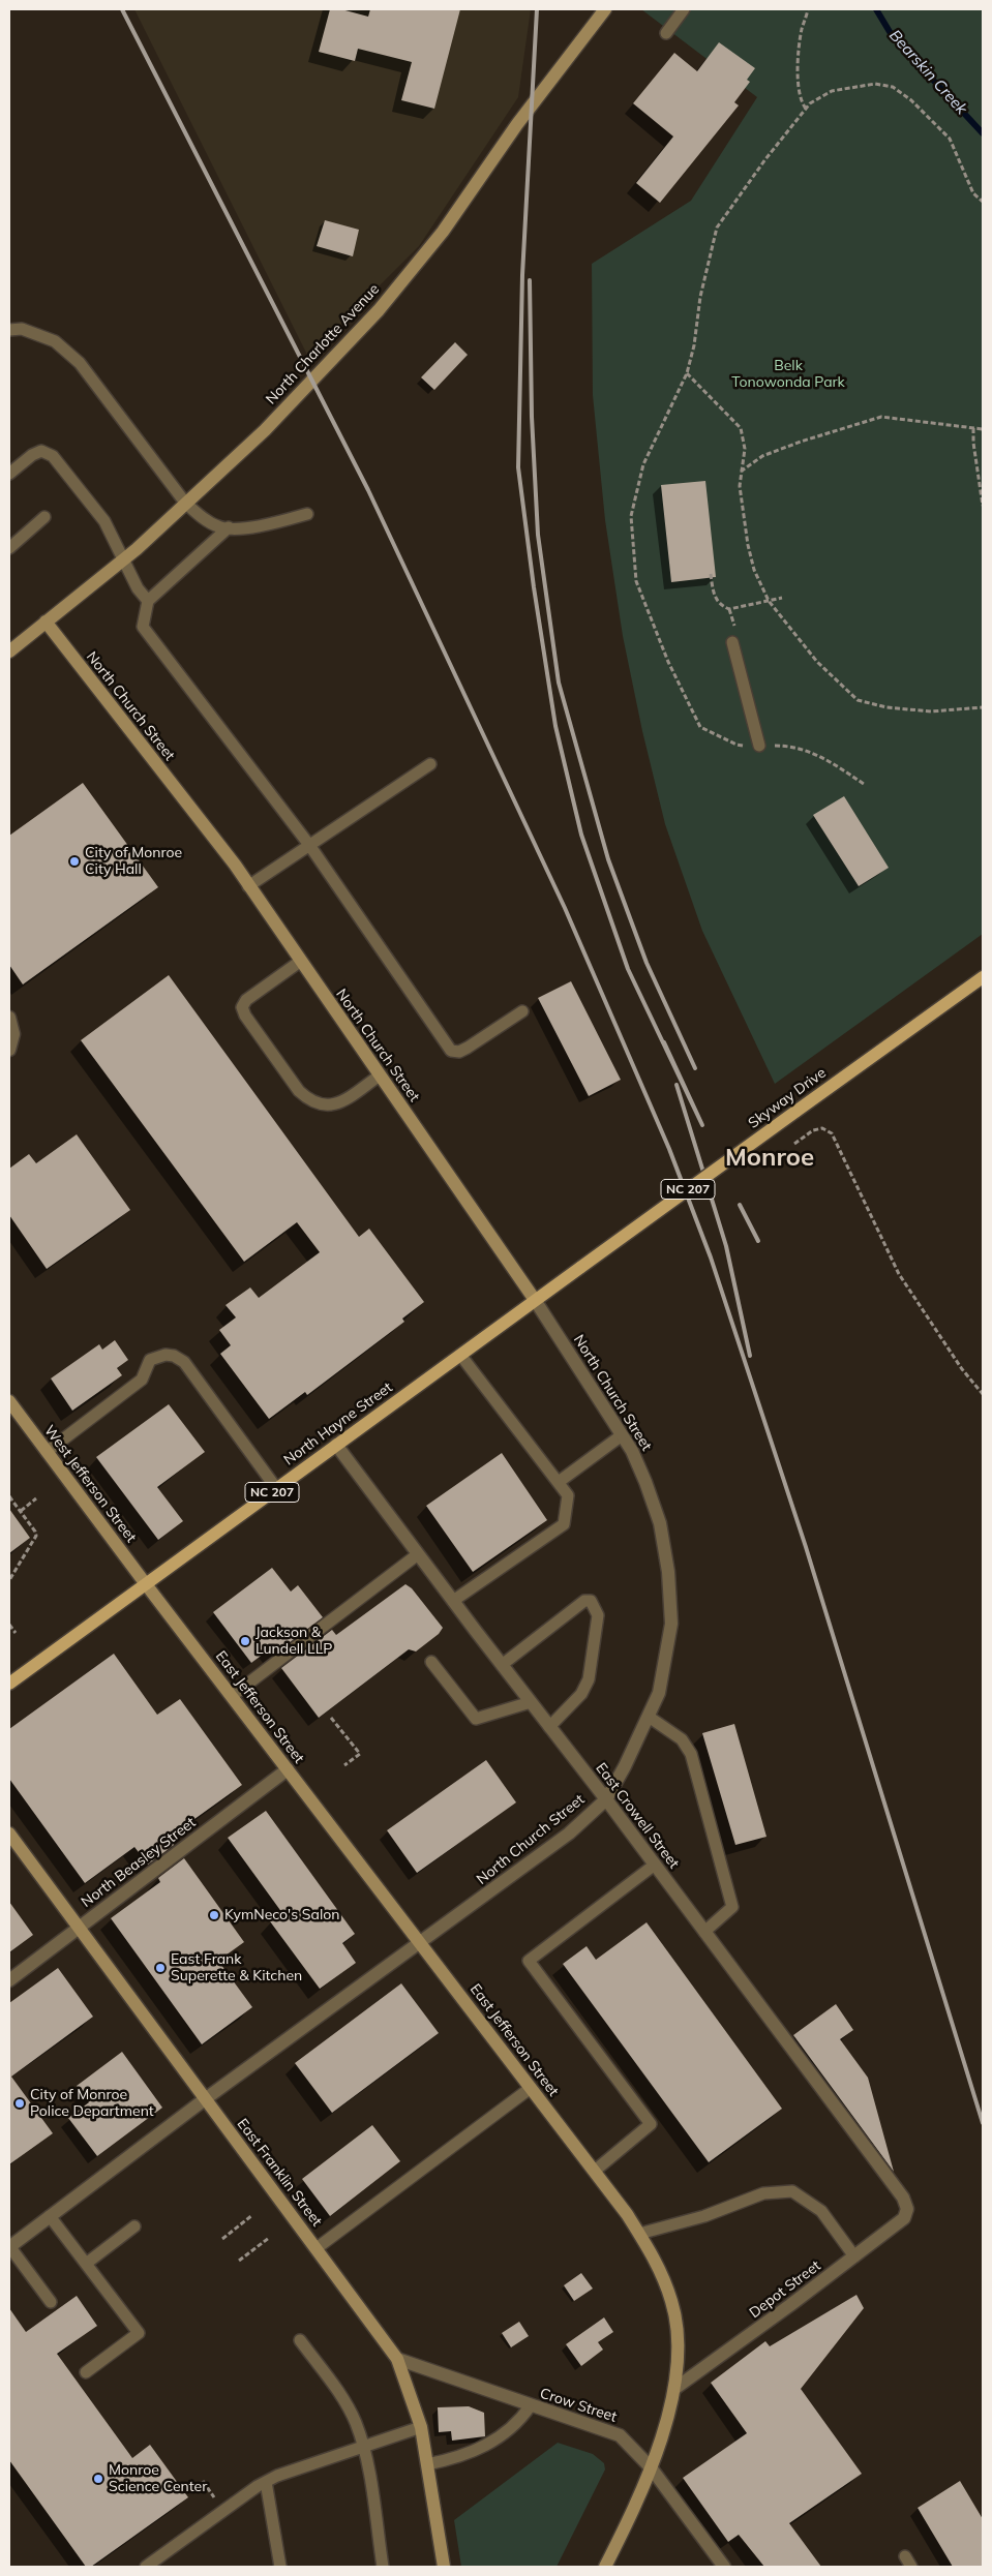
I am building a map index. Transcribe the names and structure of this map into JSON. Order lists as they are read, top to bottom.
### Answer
{
  "streets": {
    "main road": [
      "North Charlotte Avenue",
      "North Church Street",
      "Skyway Drive",
      "NC 207",
      "North Hayne Street",
      "West Jefferson Street",
      "East Jefferson Street",
      "East Franklin Street"
    ],
    "street": [
      "East Crowell Street",
      "North Beasley Street",
      "Depot Street",
      "Crow Street"
    ]
  },
  "crossings": [
    ["North Charlotte Avenue", "North Church Street"],
    ["North Church Street", "Skyway Drive"],
    ["North Church Street", "North Hayne Street"],
    ["North Church Street", "East Jefferson Street"],
    ["North Church Street", "East Crowell Street"],
    ["North Church Street", "East Franklin Street"],
    ["Skyway Drive", "North Hayne Street"],
    ["North Hayne Street", "West Jefferson Street"],
    ["North Hayne Street", "East Jefferson Street"],
    ["North Hayne Street", "East Crowell Street"],
    ["West Jefferson Street", "East Jefferson Street"],
    ["East Jefferson Street", "North Beasley Street"],
    ["East Jefferson Street", "Depot Street"],
    ["East Jefferson Street", "Crow Street"],
    ["East Crowell Street", "Depot Street"],
    ["North Beasley Street", "East Franklin Street"],
    ["East Franklin Street", "Crow Street"]
  ],
  "districts": ["Monroe"],
  "water": ["Bearskin Creek"],
  "parks": ["Belk Tonowonda Park"],
  "places": [
    "City of Monroe City Hall",
    "Jackson & Lundell LLP",
    "KymNeco's Salon",
    "East Frank Superette & Kitchen",
    "City of Monroe Police Department",
    "Monroe Science Center"
  ]
}
